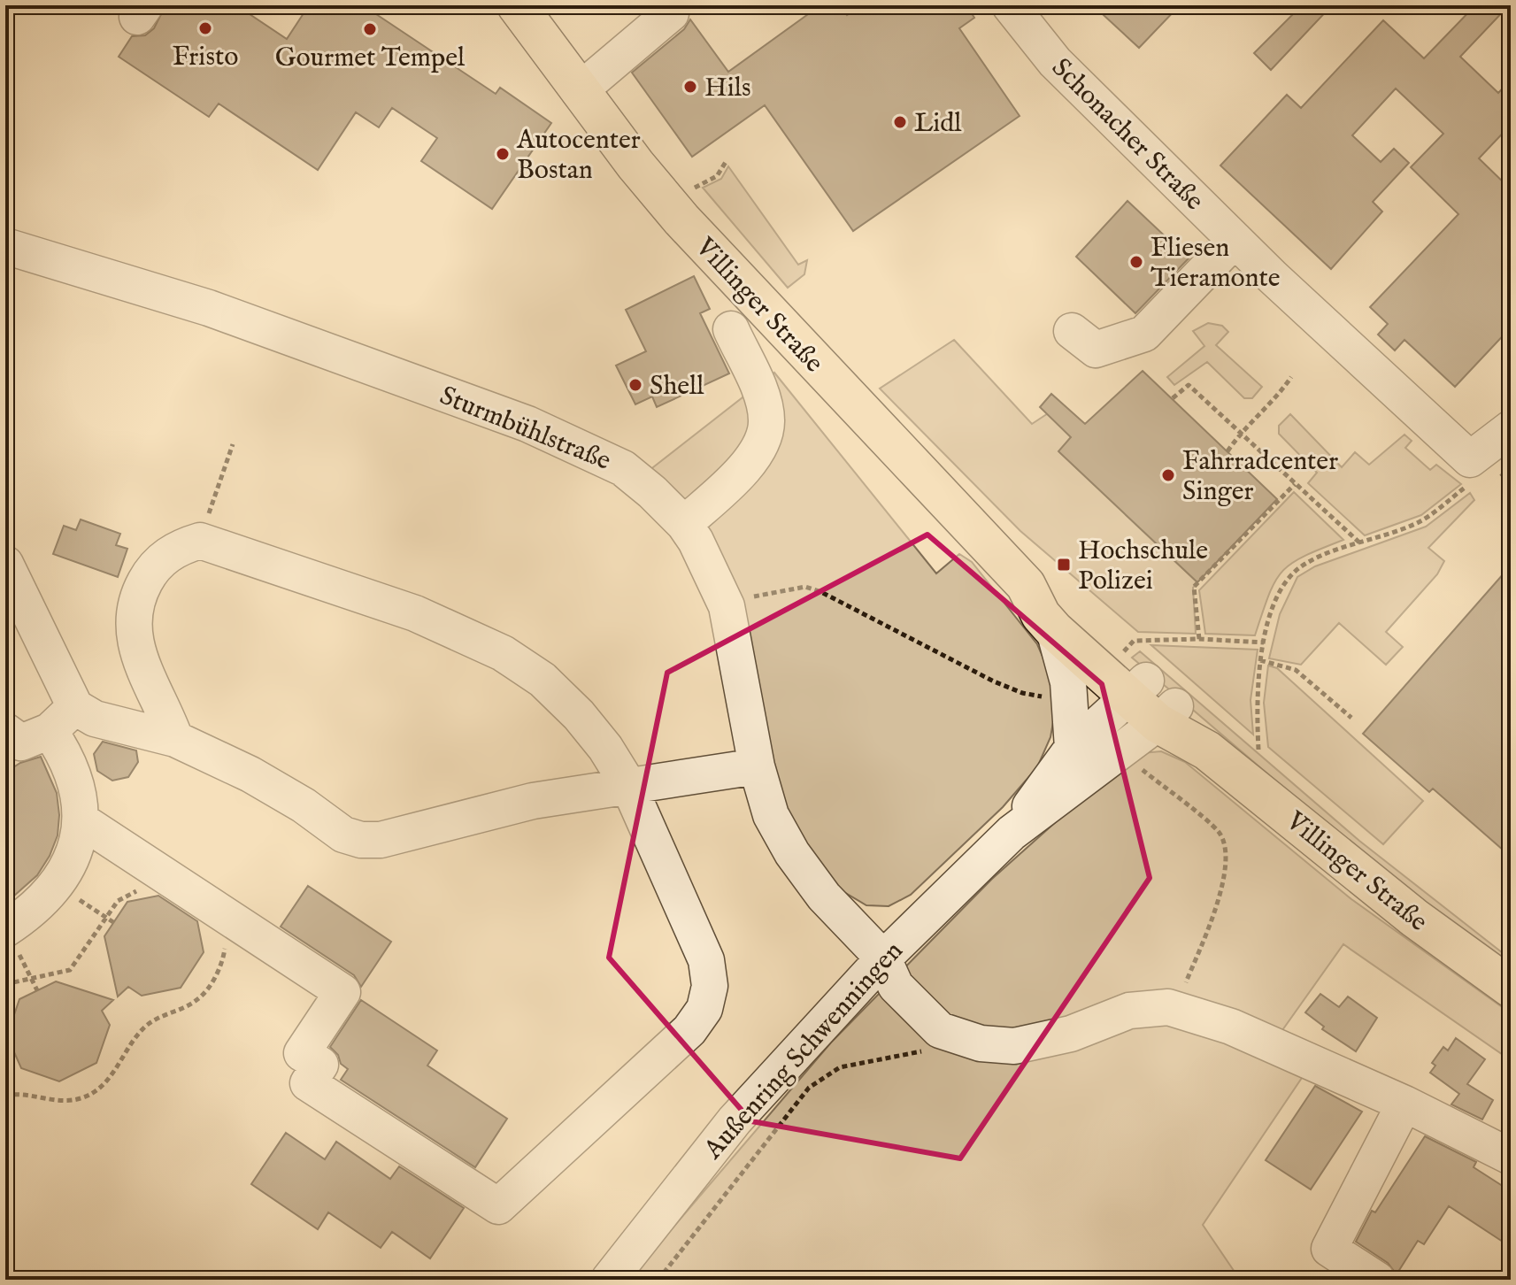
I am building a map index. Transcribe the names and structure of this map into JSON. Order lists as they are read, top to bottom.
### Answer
{
  "streets": {
    "main road": ["Villinger Straße"],
    "street": ["Schonacher Straße", "Sturmbühlstraße", "Außenring Schwenningen"]
  },
  "crossings": [
    ["Villinger Straße", "Außenring Schwenningen"],
    ["Sturmbühlstraße", "Außenring Schwenningen"]
  ],
  "places": {
    "other": [
      "Fristo",
      "Gourmet Tempel",
      "Hils",
      "Lidl",
      "Autocenter Bostan",
      "Fliesen Tieramonte",
      "Shell",
      "Fahrradcenter Singer"
    ],
    "transit": ["Hochschule Polizei"]
  }
}
